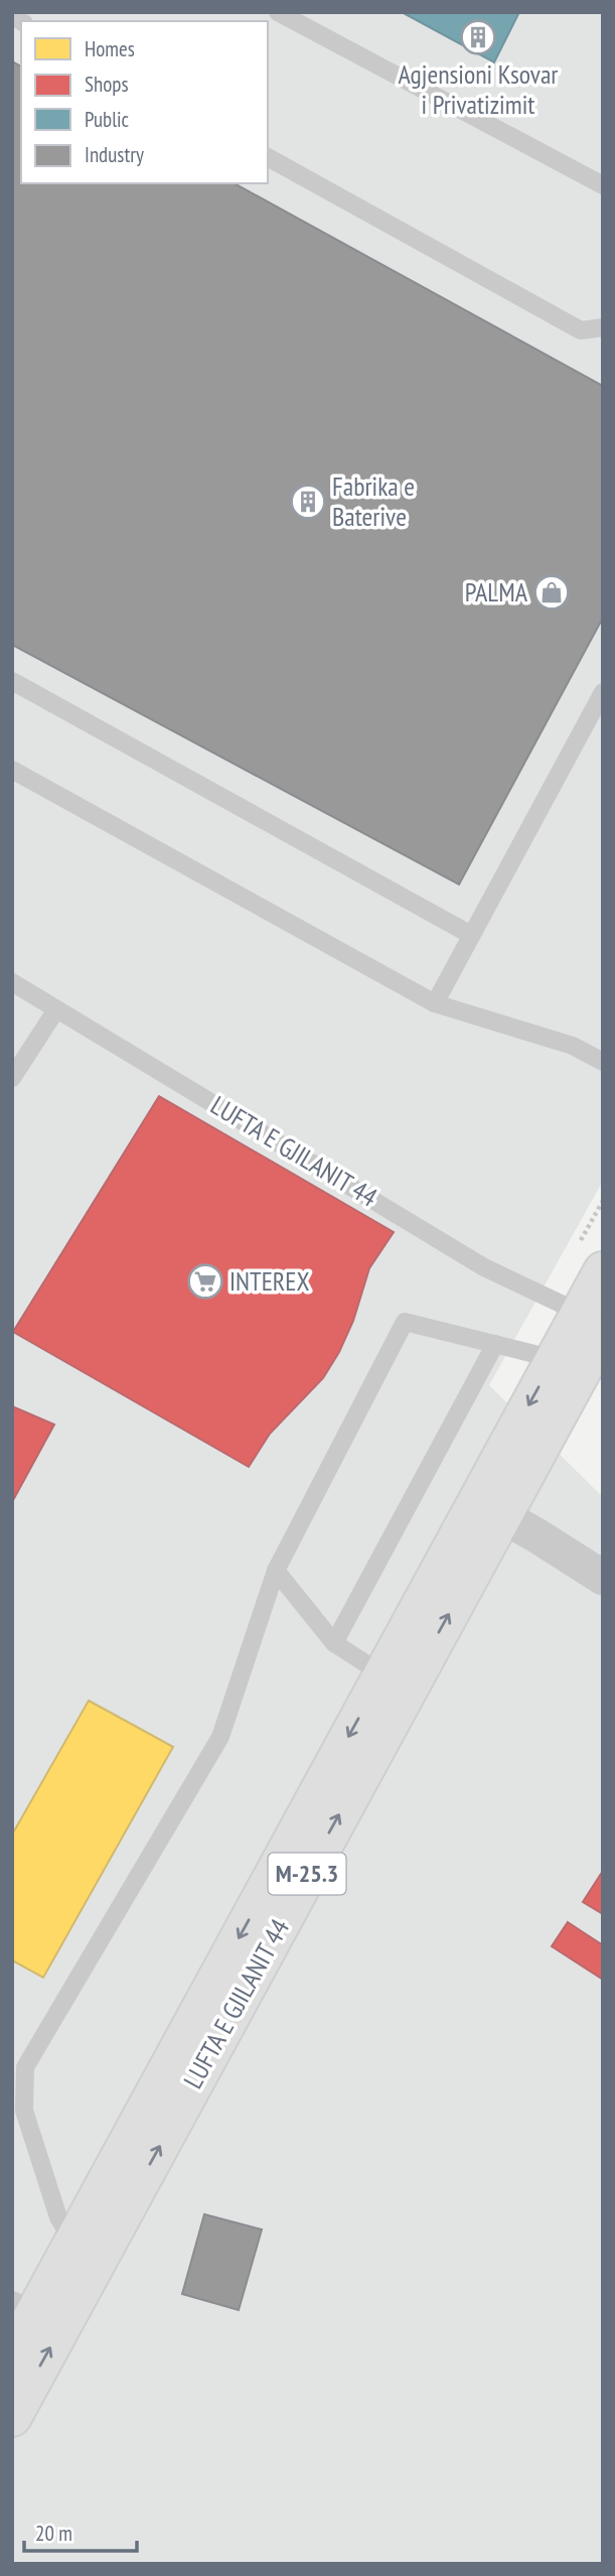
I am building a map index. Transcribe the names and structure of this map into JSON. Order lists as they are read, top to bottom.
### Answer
{
  "streets": {
    "main road": ["LUFTA E GJILANIT 44", "M-25.3"]
  },
  "crossings": [
    ["LUFTA E GJILANIT 44", "M-25.3"]
  ],
  "places": {
    "building": ["Agjensioni Ksovar i Privatizimit", "Fabrika e Baterive"],
    "shop": ["PALMA"],
    "supermarket": ["INTEREX"]
  },
  "legend": [
    "Homes",
    "Shops",
    "Public",
    "Industry"
  ],
  "scale_bar": "20 m"
}
